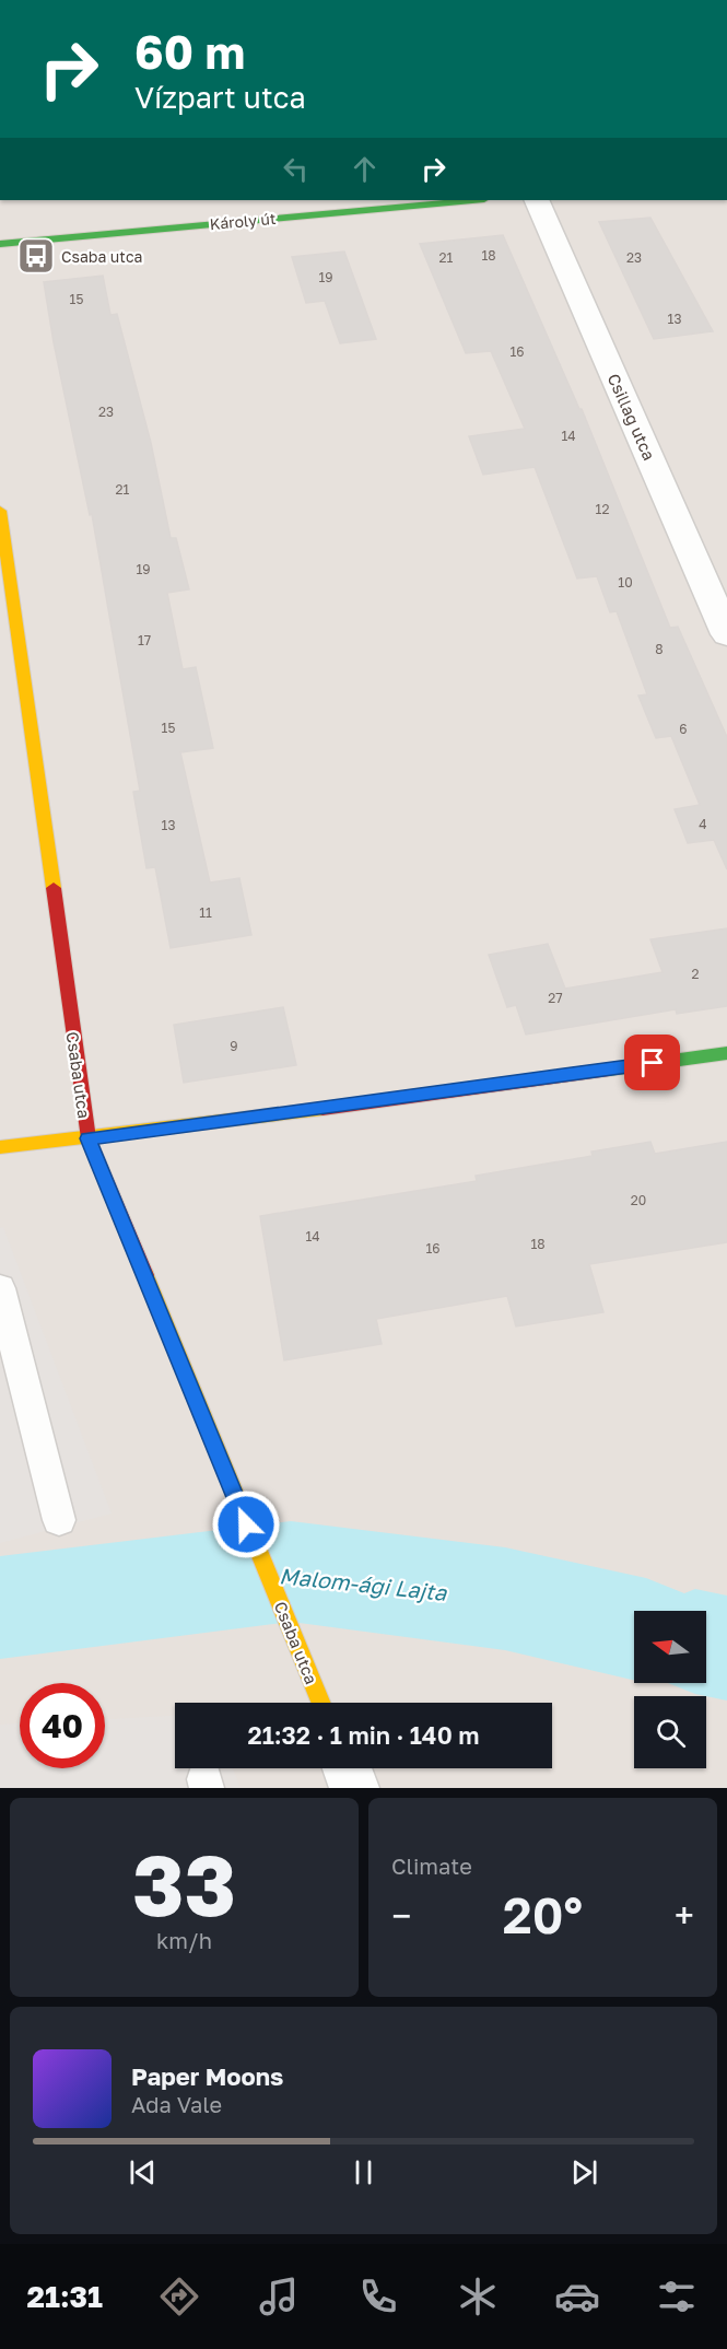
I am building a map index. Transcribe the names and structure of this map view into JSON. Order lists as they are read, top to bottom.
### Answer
{
  "streets": {
    "street": ["Károly út", "Csillag utca", "Csaba utca"]
  },
  "water": ["Malom-ági Lajta"],
  "places": {
    "bus stop": ["Csaba utca"]
  },
  "house_numbers": [
    "18",
    "21",
    "23",
    "19",
    "15",
    "13",
    "16",
    "23",
    "14",
    "21",
    "12",
    "19",
    "10",
    "17",
    "8",
    "15",
    "6",
    "4",
    "13",
    "11",
    "2",
    "27",
    "9",
    "20",
    "14",
    "18",
    "16"
  ],
  "north": "left",
  "page": {
    "turn": ["60 m", "Vízpart utca"],
    "limit": "40",
    "trip": "21:32 · 1 min · 140 m",
    "tile": [
      ["33", "km/h"],
      "Climate"
    ],
    "heat": ["−", "20°", "+"],
    "song": ["Paper Moons", "Ada Vale"],
    "tabs": "21:31"
  }
}
